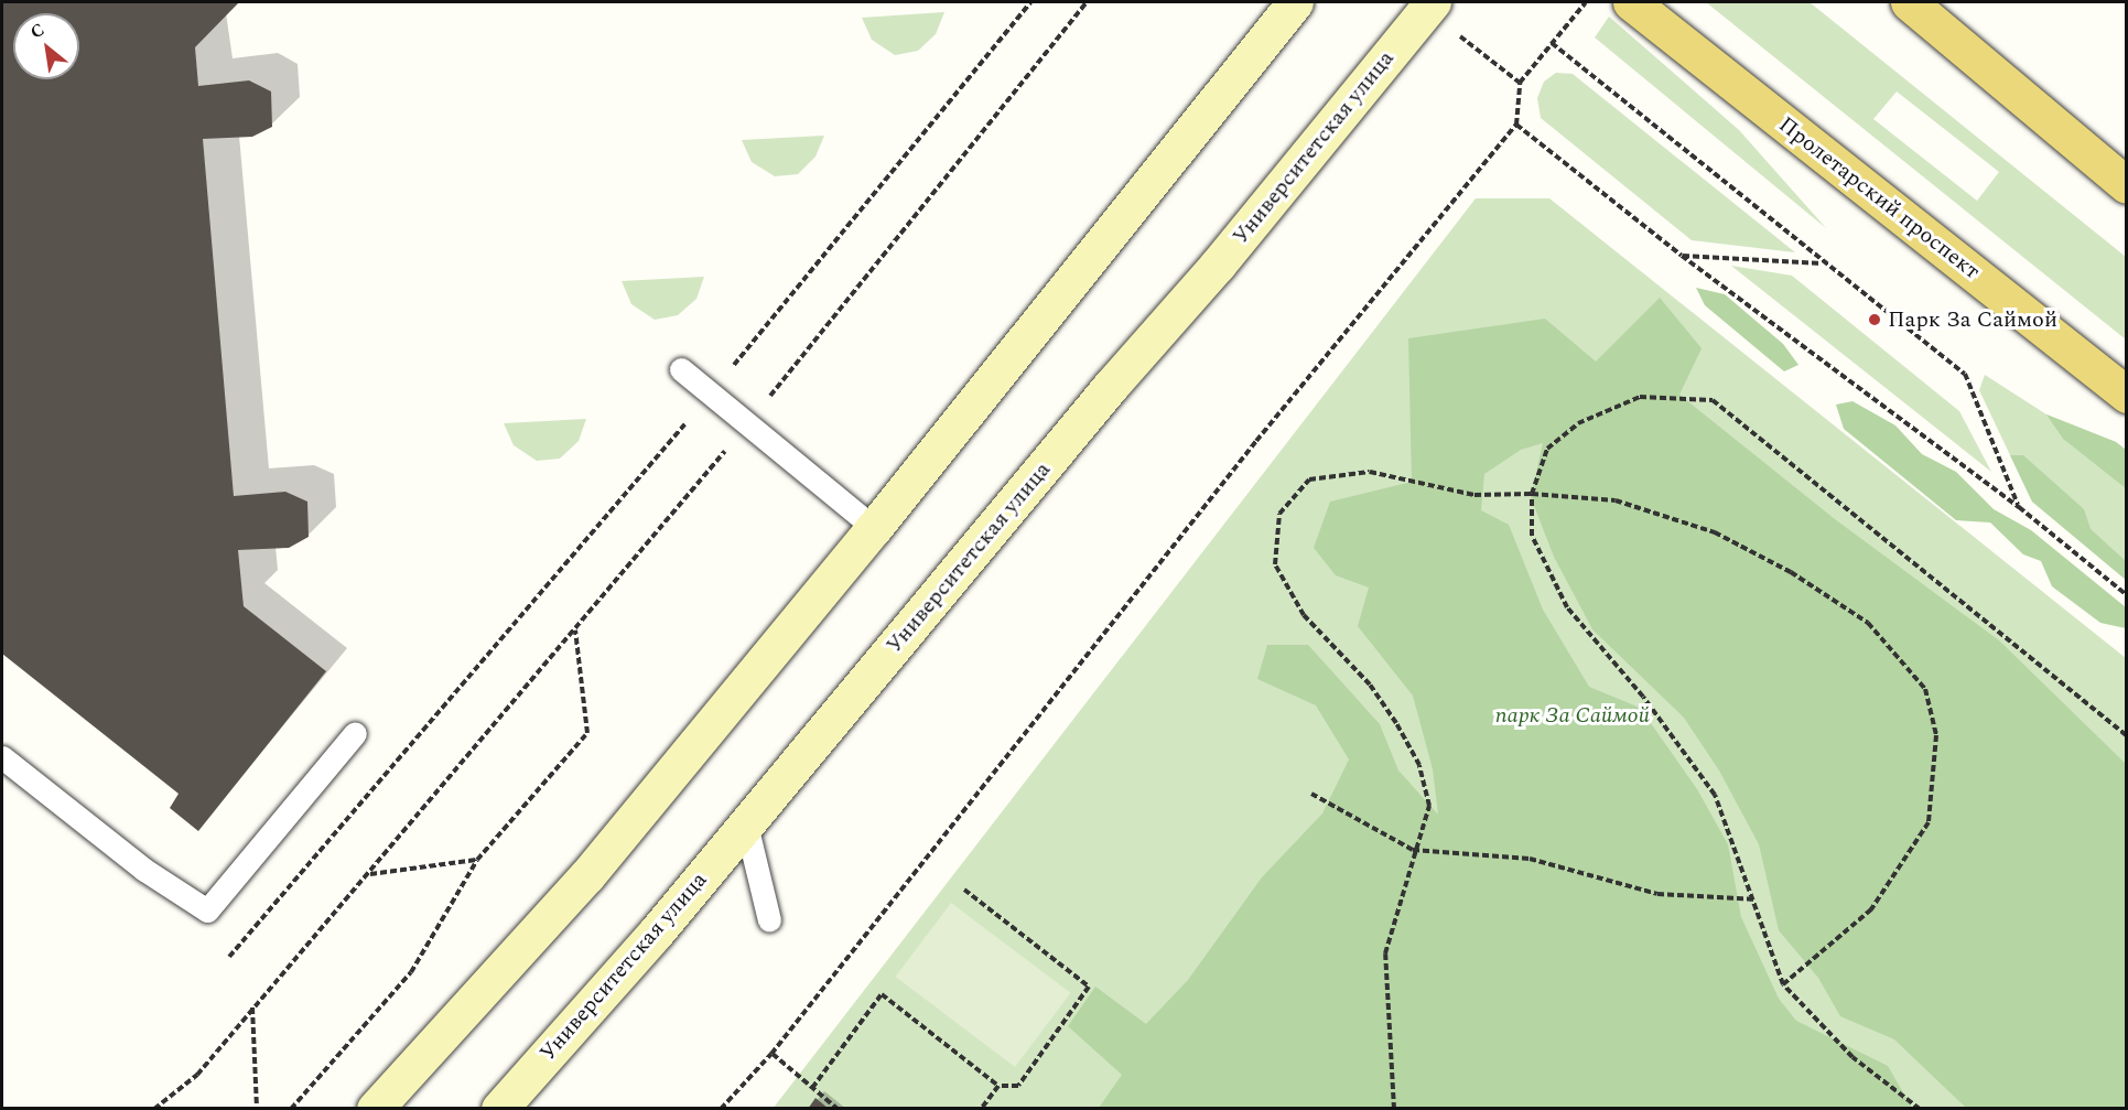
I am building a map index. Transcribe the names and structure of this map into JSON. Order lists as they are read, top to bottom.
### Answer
{
  "streets": {
    "main road": ["Университетская улица", "Пролетарский проспект"]
  },
  "parks": ["парк За Саймой"],
  "places": ["Парк За Саймой"],
  "north": "top left"
}
